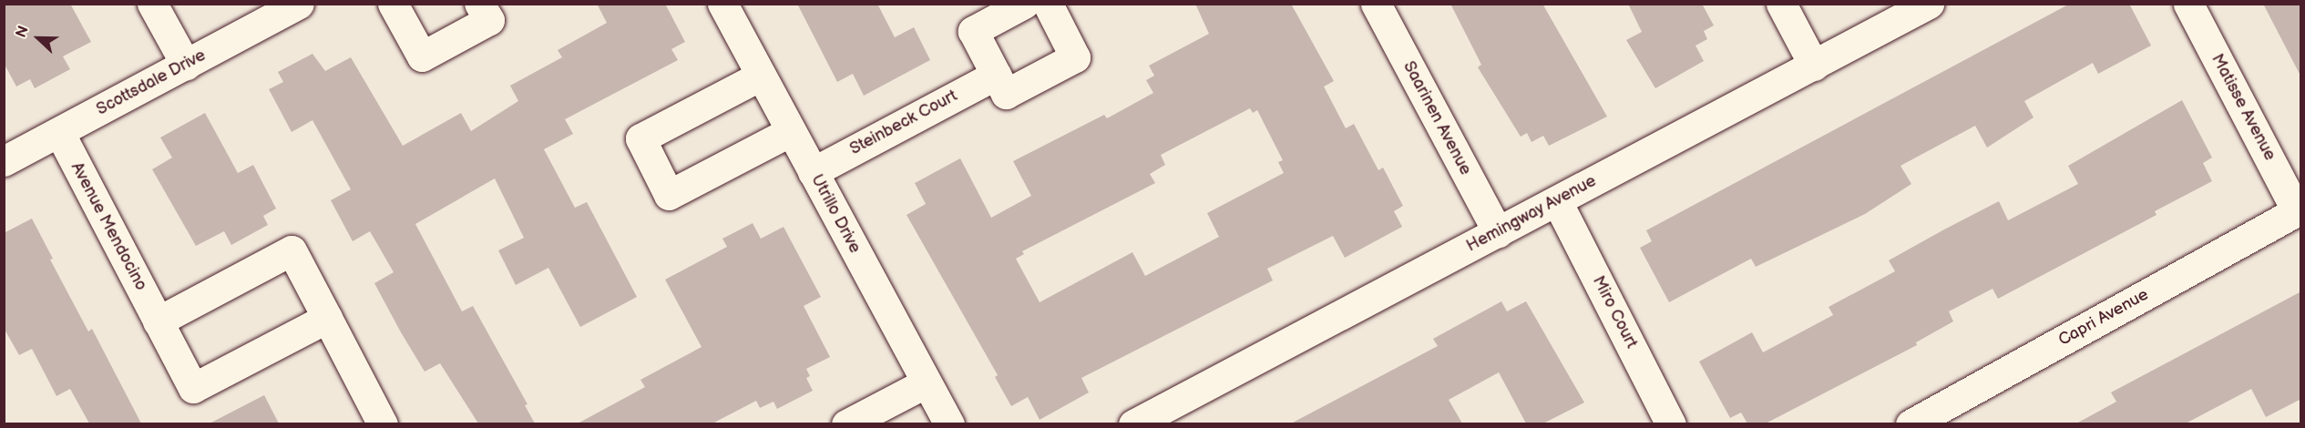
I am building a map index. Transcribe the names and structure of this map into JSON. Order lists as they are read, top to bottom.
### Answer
{
  "streets": {
    "street": [
      "Scottsdale Drive",
      "Matisse Avenue",
      "Saarinen Avenue",
      "Steinbeck Court",
      "Utrillo Drive",
      "Hemingway Avenue",
      "Avenue Mendocino",
      "Miro Court",
      "Capri Avenue"
    ]
  },
  "crossings": [
    ["Scottsdale Drive", "Avenue Mendocino"],
    ["Matisse Avenue", "Capri Avenue"],
    ["Saarinen Avenue", "Hemingway Avenue"],
    ["Steinbeck Court", "Utrillo Drive"],
    ["Hemingway Avenue", "Miro Court"]
  ],
  "north": "left"
}
